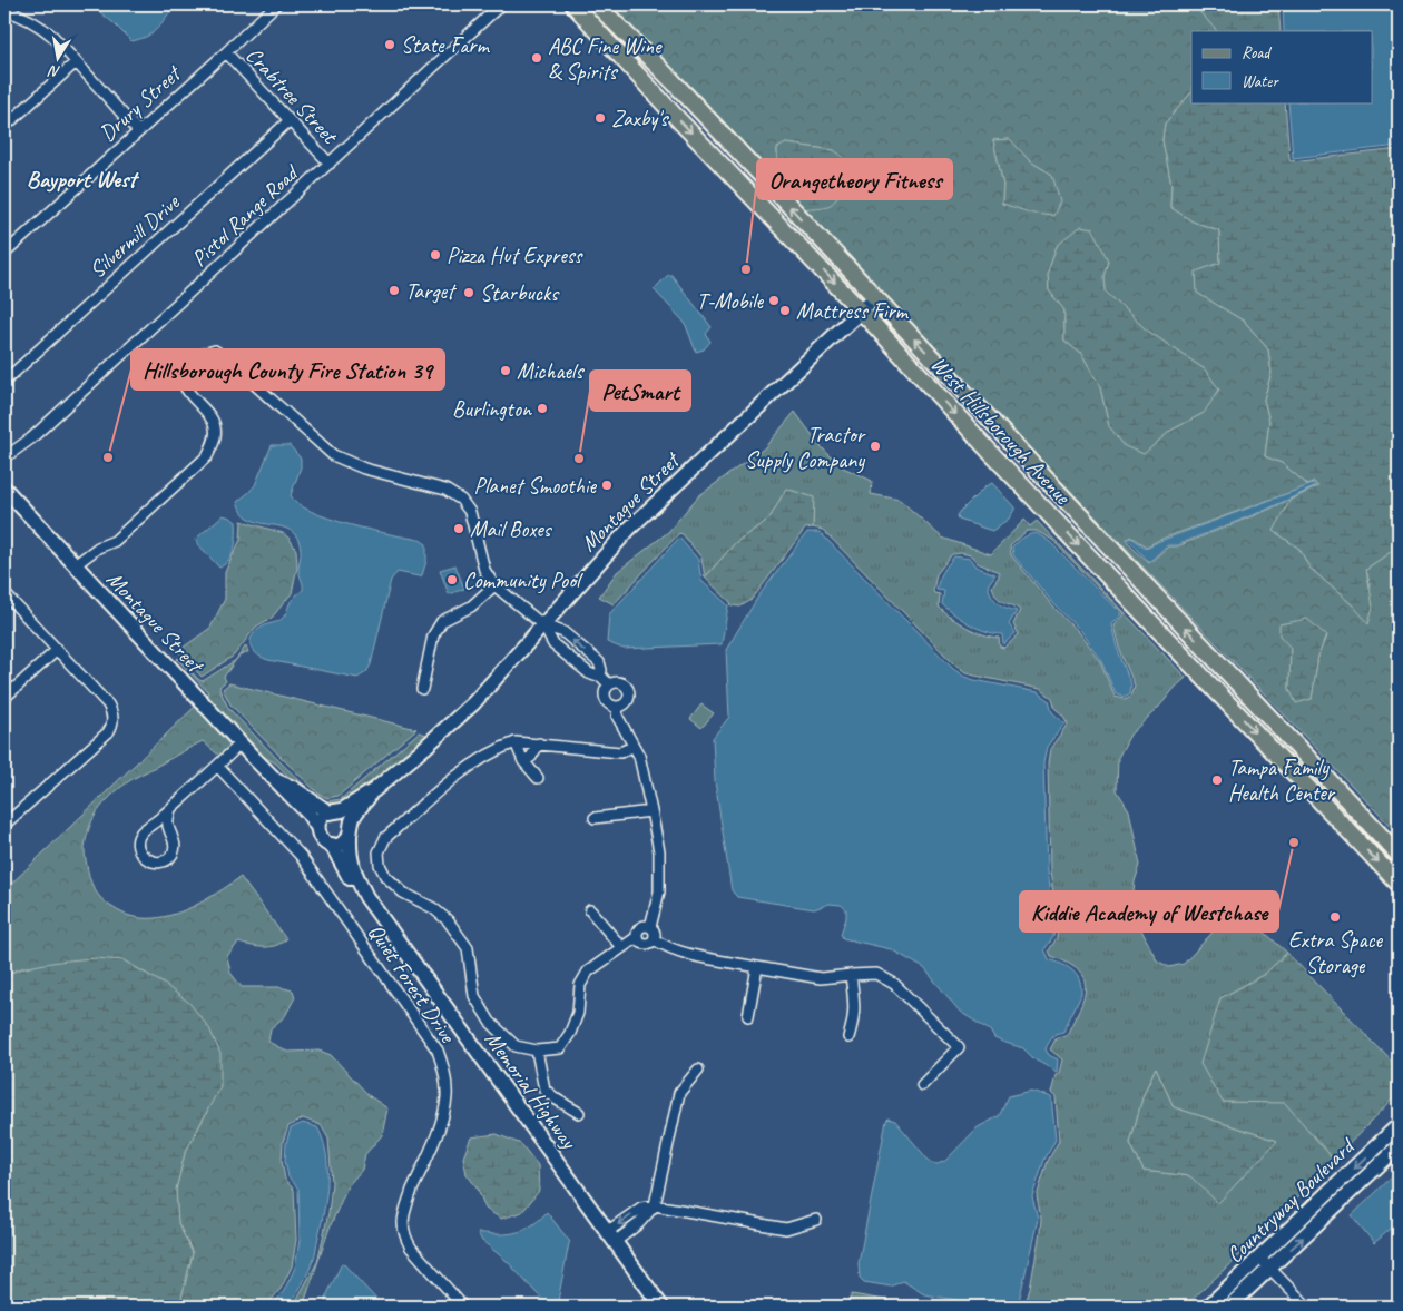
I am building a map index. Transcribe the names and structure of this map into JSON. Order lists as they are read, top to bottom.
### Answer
{
  "streets": {
    "main road": ["West Hillsborough Avenue"],
    "street": [
      "Crabtree Street",
      "Drury Street",
      "Pistol Range Road",
      "Silvermill Drive",
      "Montague Street",
      "Quiet Forest Drive",
      "Memorial Highway",
      "Countryway Boulevard"
    ]
  },
  "crossings": [
    ["Crabtree Street", "Drury Street"],
    ["Crabtree Street", "Pistol Range Road"],
    ["Crabtree Street", "Silvermill Drive"],
    ["West Hillsborough Avenue", "Montague Street"],
    ["Montague Street", "Memorial Highway"]
  ],
  "districts": ["Bayport West"],
  "places": [
    "State Farm",
    "ABC Fine Wine & Spirits",
    "Zaxby's",
    "Pizza Hut Express",
    "Orangetheory Fitness",
    "Target",
    "Starbucks",
    "T-Mobile",
    "Mattress Firm",
    "Michaels",
    "Burlington",
    "Tractor Supply Company",
    "Hillsborough County Fire Station 39",
    "PetSmart",
    "Planet Smoothie",
    "Mail Boxes",
    "Community Pool",
    "Tampa Family Health Center",
    "Kiddie Academy of Westchase",
    "Extra Space Storage"
  ],
  "legend": ["Road", "Water"],
  "north": "bottom"
}
